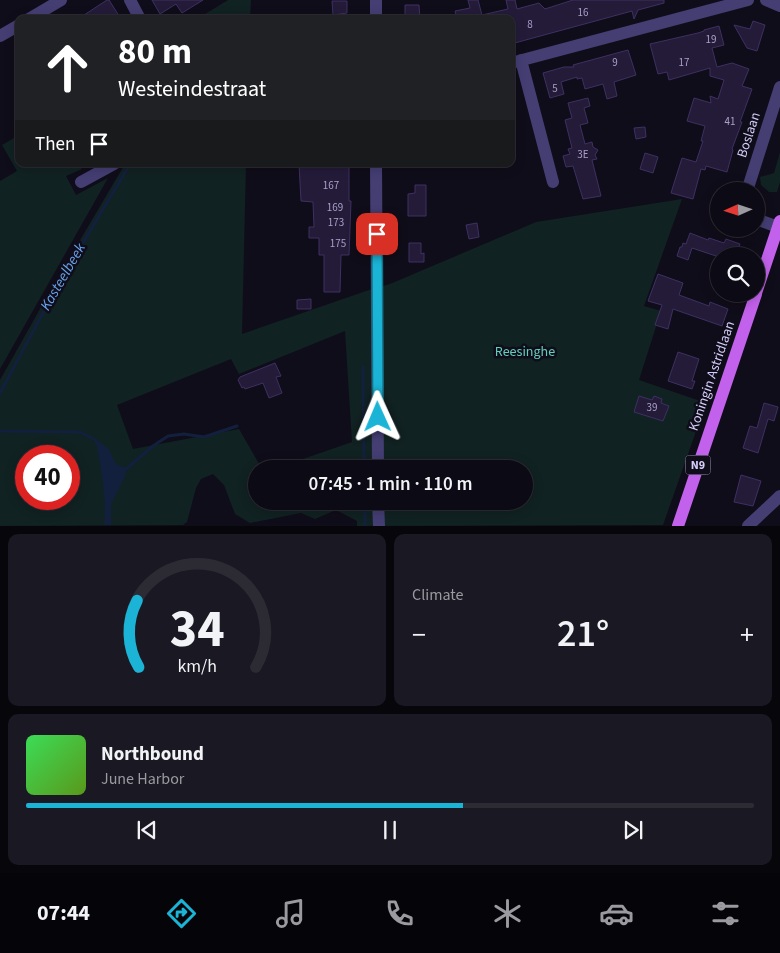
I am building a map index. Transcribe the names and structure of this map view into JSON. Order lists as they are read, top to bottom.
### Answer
{
  "streets": {
    "main road": ["Koningin Astridlaan", "N9"],
    "street": ["Boslaan"]
  },
  "water": ["Kasteelbeek"],
  "parks": ["Reesinghe"],
  "house_numbers": [
    "16",
    "8",
    "19",
    "9",
    "17",
    "5",
    "41",
    "3E",
    "167",
    "169",
    "173",
    "175",
    "39"
  ],
  "north": "left",
  "page": {
    "turn": ["80 m", "Westeindestraat"],
    "then": "Then",
    "limit": "40",
    "trip": "07:45 · 1 min · 110 m",
    "tile": "Climate",
    "heat": ["−", "21°", "+"],
    "song": ["Northbound", "June Harbor"],
    "tabs": "07:44",
    "gauge": ["34", "km/h"]
  }
}
